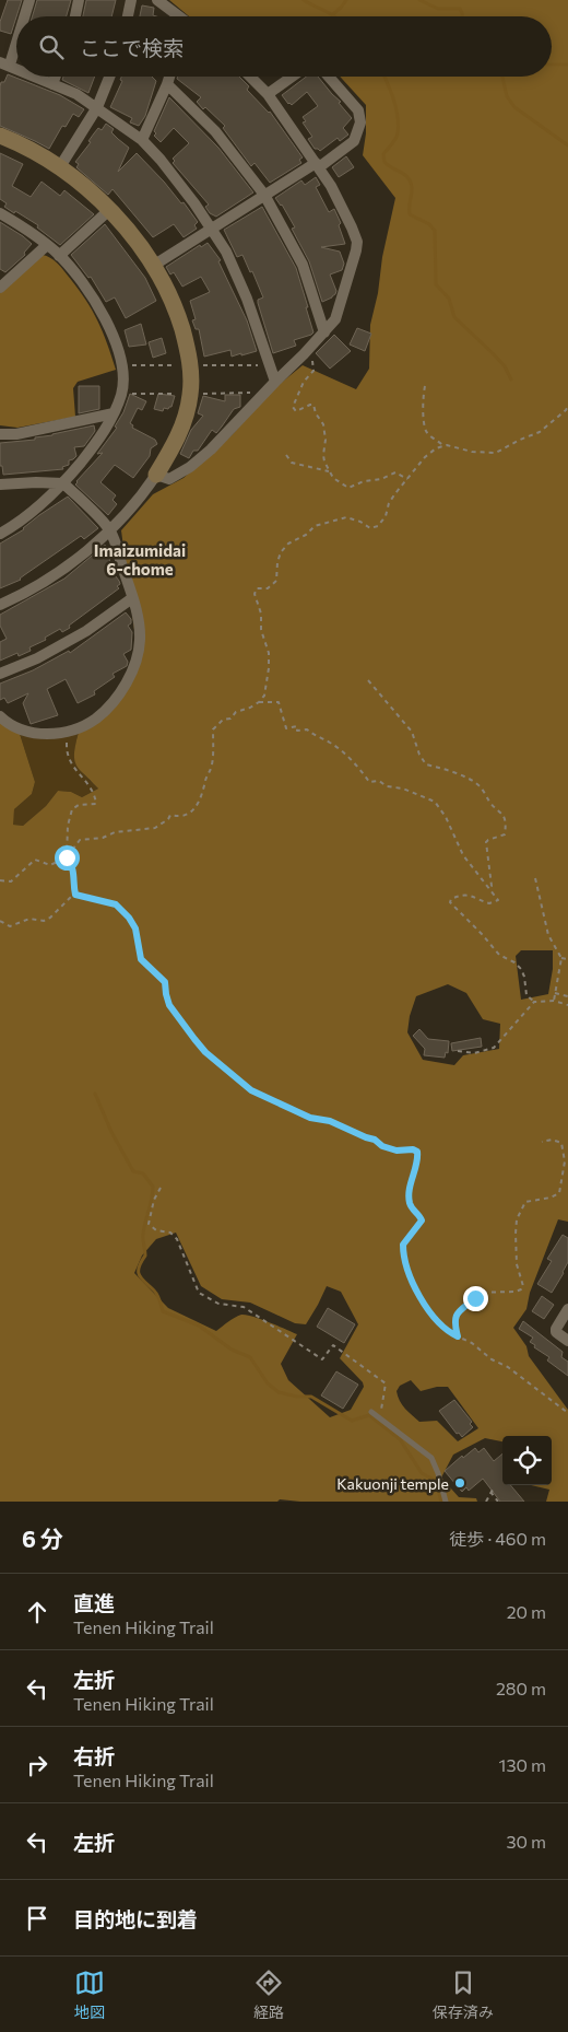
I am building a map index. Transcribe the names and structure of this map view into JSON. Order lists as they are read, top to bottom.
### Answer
{
  "districts": ["Imaizumidai 6-chome"],
  "places": ["Kakuonji temple"],
  "page": {
    "search": "ここで検索",
    "heading": ["6 分", "徒歩 · 460 m"],
    "list": [
      ["直進", "Tenen Hiking Trail", "20 m"],
      ["左折", "Tenen Hiking Trail", "280 m"],
      ["右折", "Tenen Hiking Trail", "130 m"],
      ["左折", "30 m"],
      "目的地に到着"
    ],
    "nav": ["地図", "経路", "保存済み"]
  }
}
